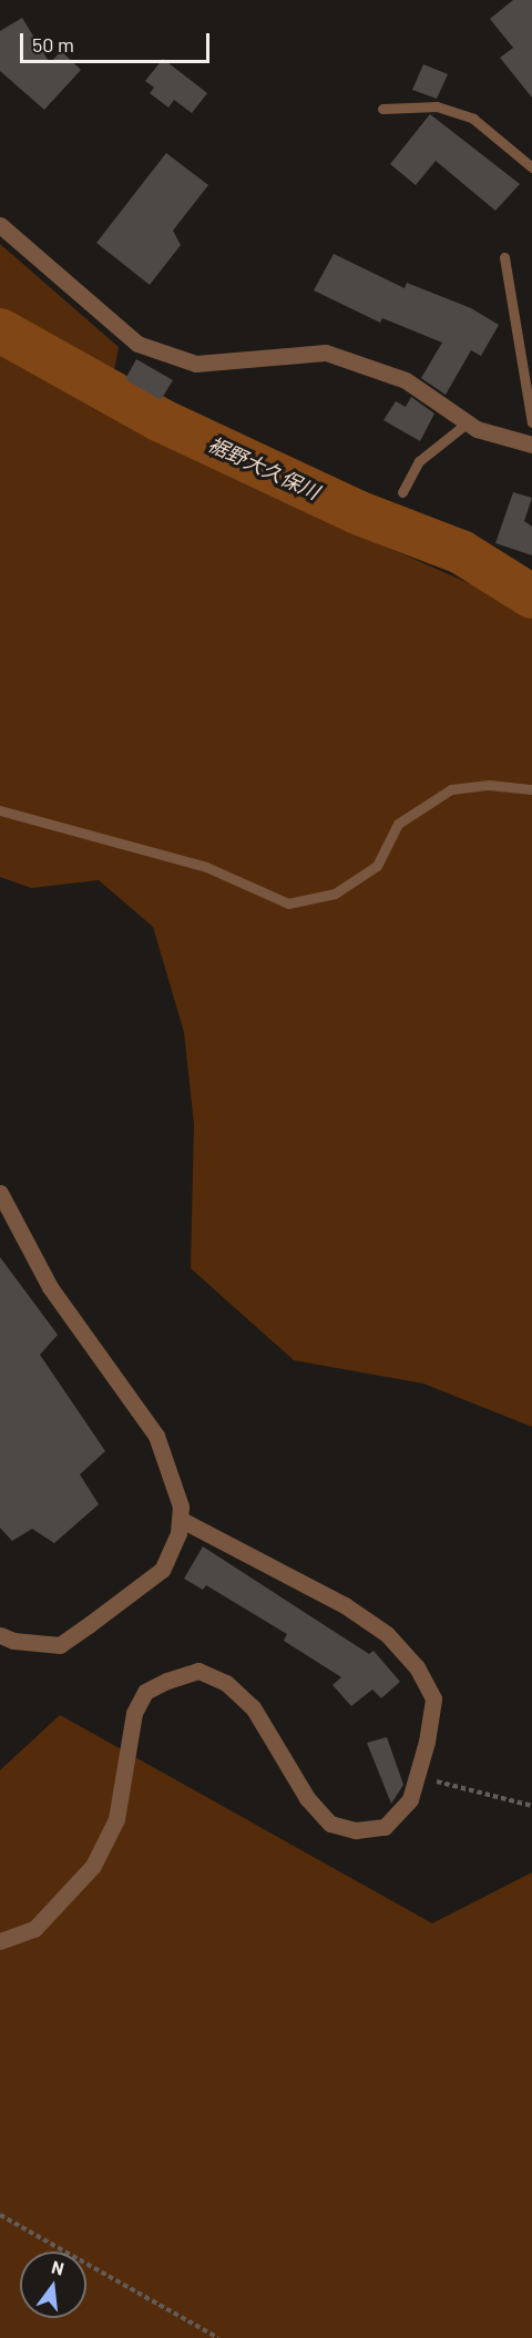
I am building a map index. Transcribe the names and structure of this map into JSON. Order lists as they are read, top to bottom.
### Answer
{
  "water": ["裾野大久保川"],
  "scale_bar": "50 m",
  "north": "top"
}
